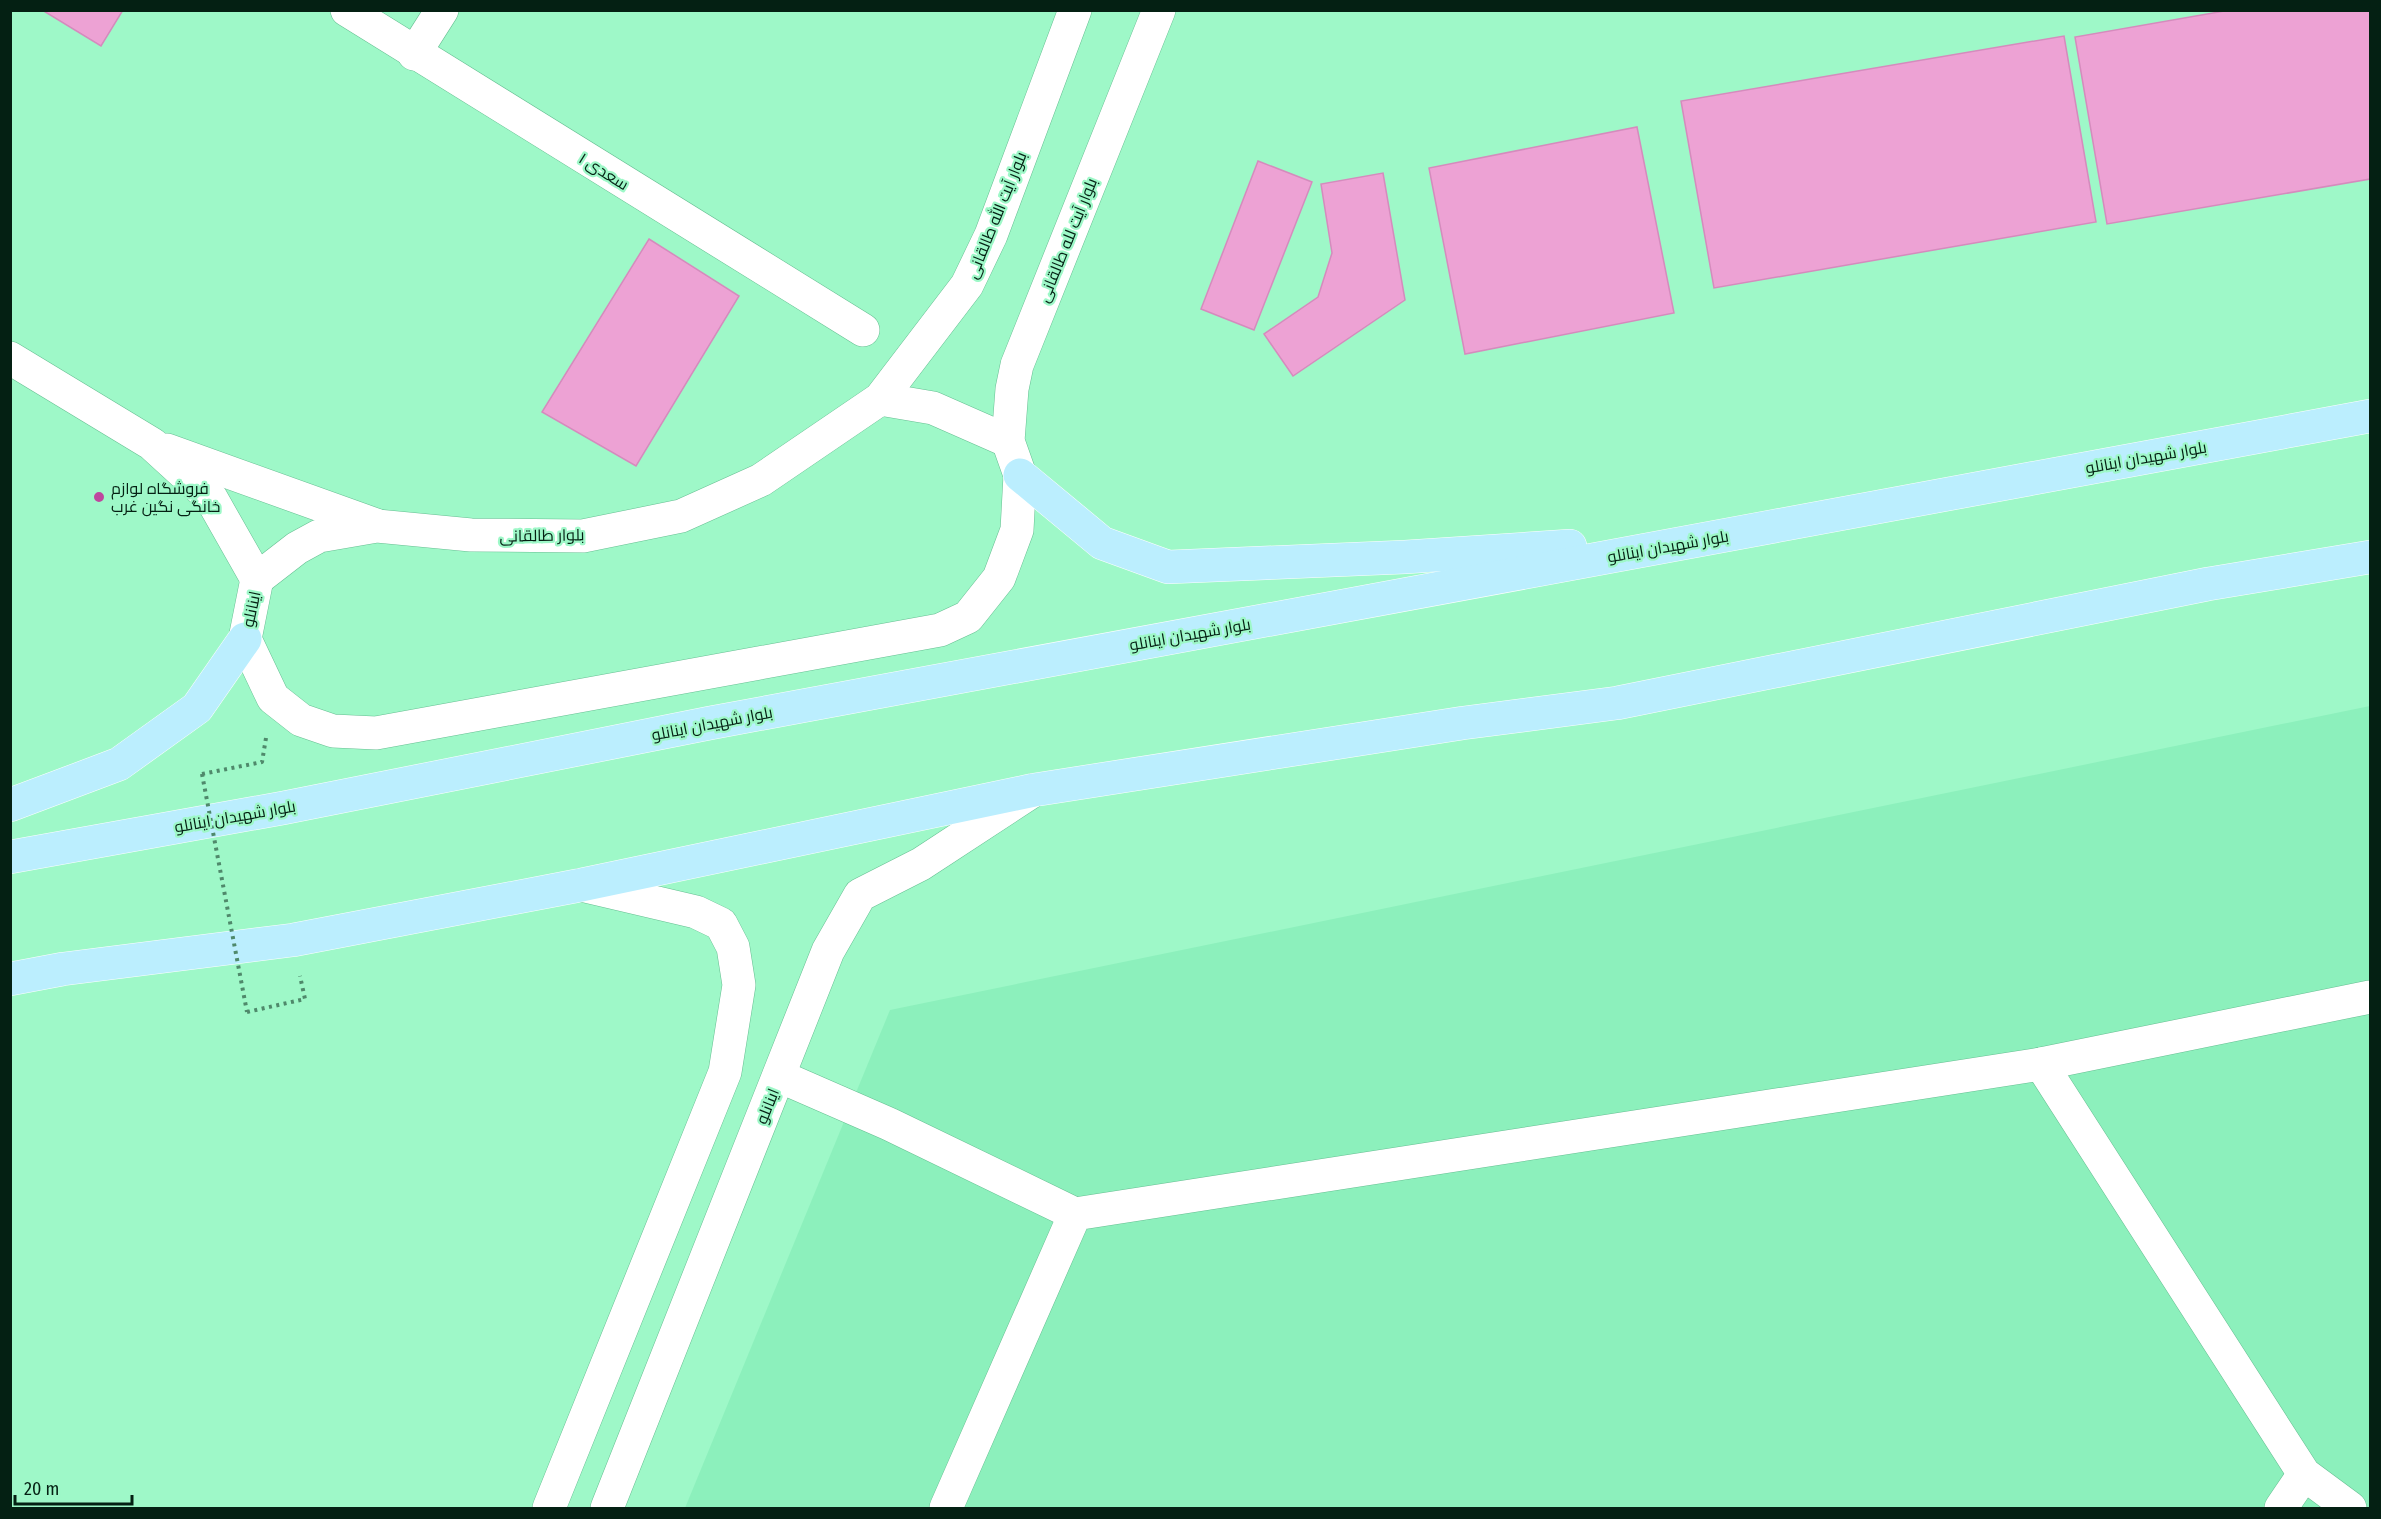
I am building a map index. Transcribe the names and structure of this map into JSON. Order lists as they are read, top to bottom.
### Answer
{
  "streets": {
    "main road": ["بلوار شهیدان اینانلو"],
    "street": [
      "سعدی ۱",
      "بلوار آیت الله طالقانی",
      "بلوار آیت لله طالقانی",
      "بلوار طالقانی",
      "اینانلو"
    ]
  },
  "crossings": [
    ["بلوار آیت الله طالقانی", "بلوار طالقانی"],
    ["بلوار طالقانی", "اینانلو"]
  ],
  "places": ["فروشگاه لوازم خانگی نگین غرب"],
  "scale_bar": "20 m"
}
